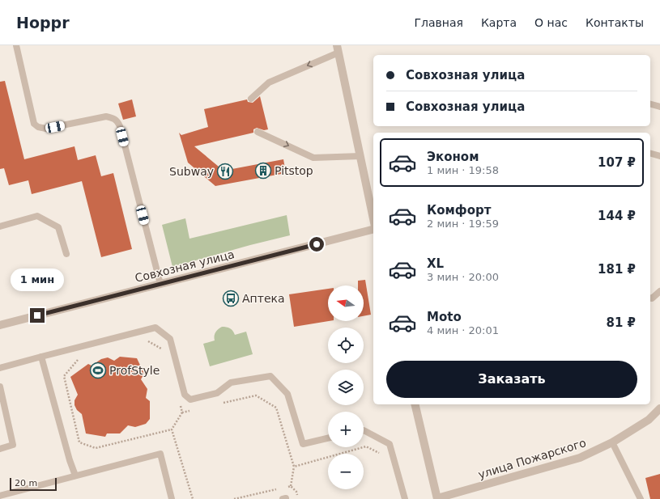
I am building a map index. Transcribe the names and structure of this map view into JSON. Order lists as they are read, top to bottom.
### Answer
{
  "streets": {
    "street": ["Совхозная улица", "улица Пожарского"]
  },
  "places": {
    "building": ["Pitstop"],
    "restaurant": ["Subway"],
    "bus stop": ["Аптека"],
    "sports": ["ProfStyle"]
  },
  "scale_bar": "20 m",
  "north": "left",
  "page": {
    "header": "Hoppr",
    "nav": [
      "Главная",
      "Карта",
      "О нас",
      "Контакты"
    ],
    "banner": ["Совхозная улица", "Совхозная улица"],
    "list": [
      {
        "name": "Эконом",
        "note": "1 мин · 19:58",
        "value": "107 ₽"
      },
      {
        "name": "Комфорт",
        "note": "2 мин · 19:59",
        "value": "144 ₽"
      },
      {
        "name": "XL",
        "note": "3 мин · 20:00",
        "value": "181 ₽"
      },
      {
        "name": "Moto",
        "note": "4 мин · 20:01",
        "value": "81 ₽"
      }
    ],
    "bubble": "1 мин",
    "map_buttons": ["+", "−"],
    "buttons": "Заказать",
    "scale": "20 m"
  }
}
